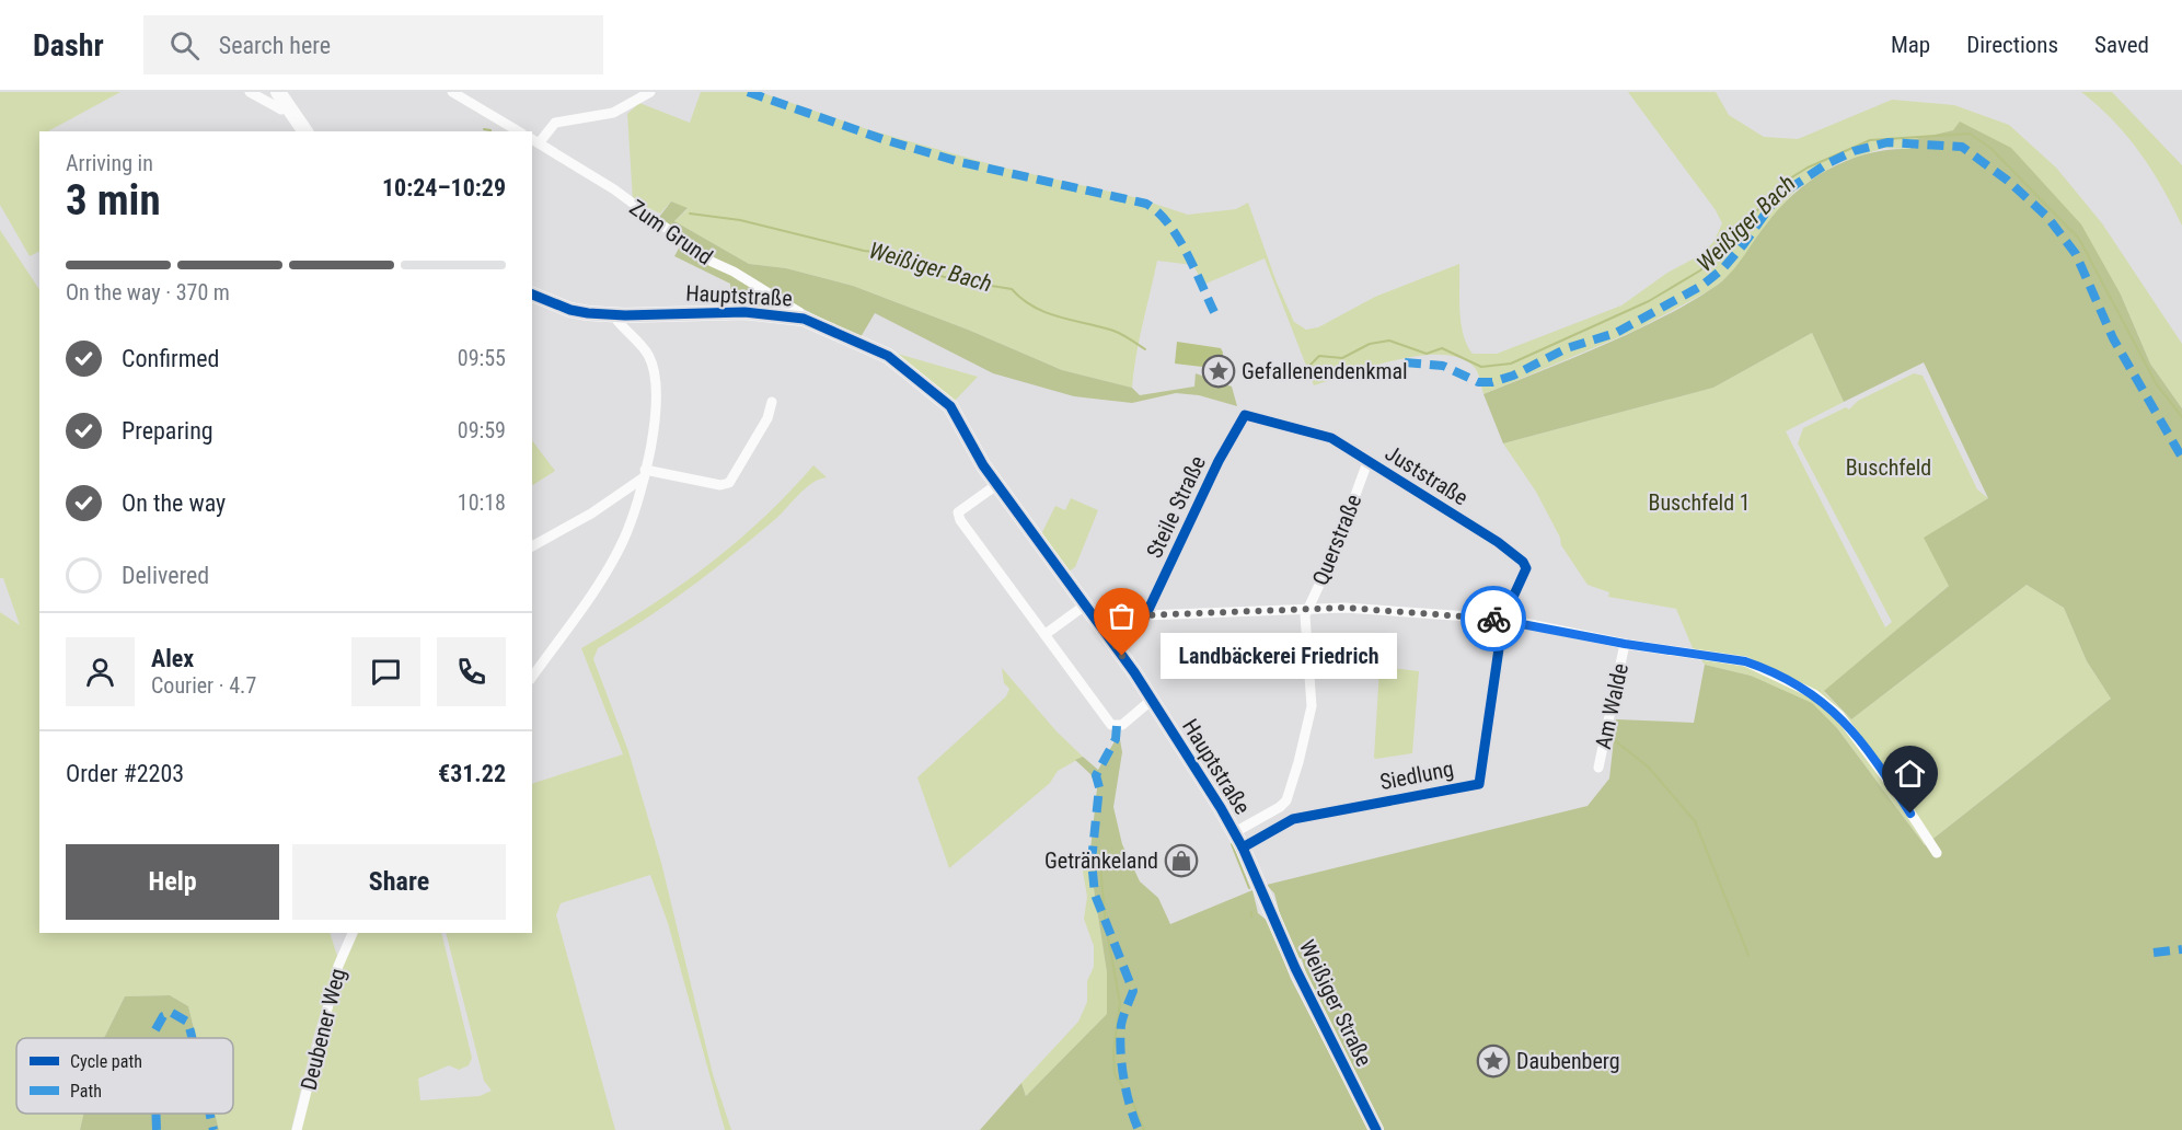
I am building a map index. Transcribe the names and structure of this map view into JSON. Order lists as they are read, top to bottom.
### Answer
{
  "streets": {
    "street": [
      "Zum Grund",
      "Hauptstraße",
      "Juststraße",
      "Steile Straße",
      "Querstraße",
      "Am Walde",
      "Siedlung",
      "Weißiger Straße",
      "Deubener Weg"
    ]
  },
  "crossings": [
    ["Zum Grund", "Hauptstraße"],
    ["Hauptstraße", "Siedlung"],
    ["Hauptstraße", "Weißiger Straße"],
    ["Juststraße", "Steile Straße"],
    ["Juststraße", "Querstraße"],
    ["Juststraße", "Siedlung"]
  ],
  "water": ["Weißiger Bach"],
  "parks": ["Buschfeld", "Buschfeld 1"],
  "places": {
    "place": ["Gefallenendenkmal", "Daubenberg"],
    "other": ["Landbäckerei Friedrich"],
    "shop": ["Getränkeland"]
  },
  "legend": ["Cycle path", "Path"],
  "page": {
    "header": "Dashr",
    "search": "Search here",
    "nav": ["Map", "Directions", "Saved"],
    "heading": ["3 min", "Arriving in", "10:24–10:29"],
    "panel": [
      "Alex",
      "Courier · 4.7",
      "Order #2203",
      "€31.22"
    ],
    "bar": "On the way · 370 m",
    "list": [
      ["Confirmed", "09:55"],
      ["Preparing", "09:59"],
      ["On the way", "10:18"],
      "Delivered"
    ],
    "bubble": "Landbäckerei Friedrich",
    "buttons": ["Help", "Share"]
  }
}
